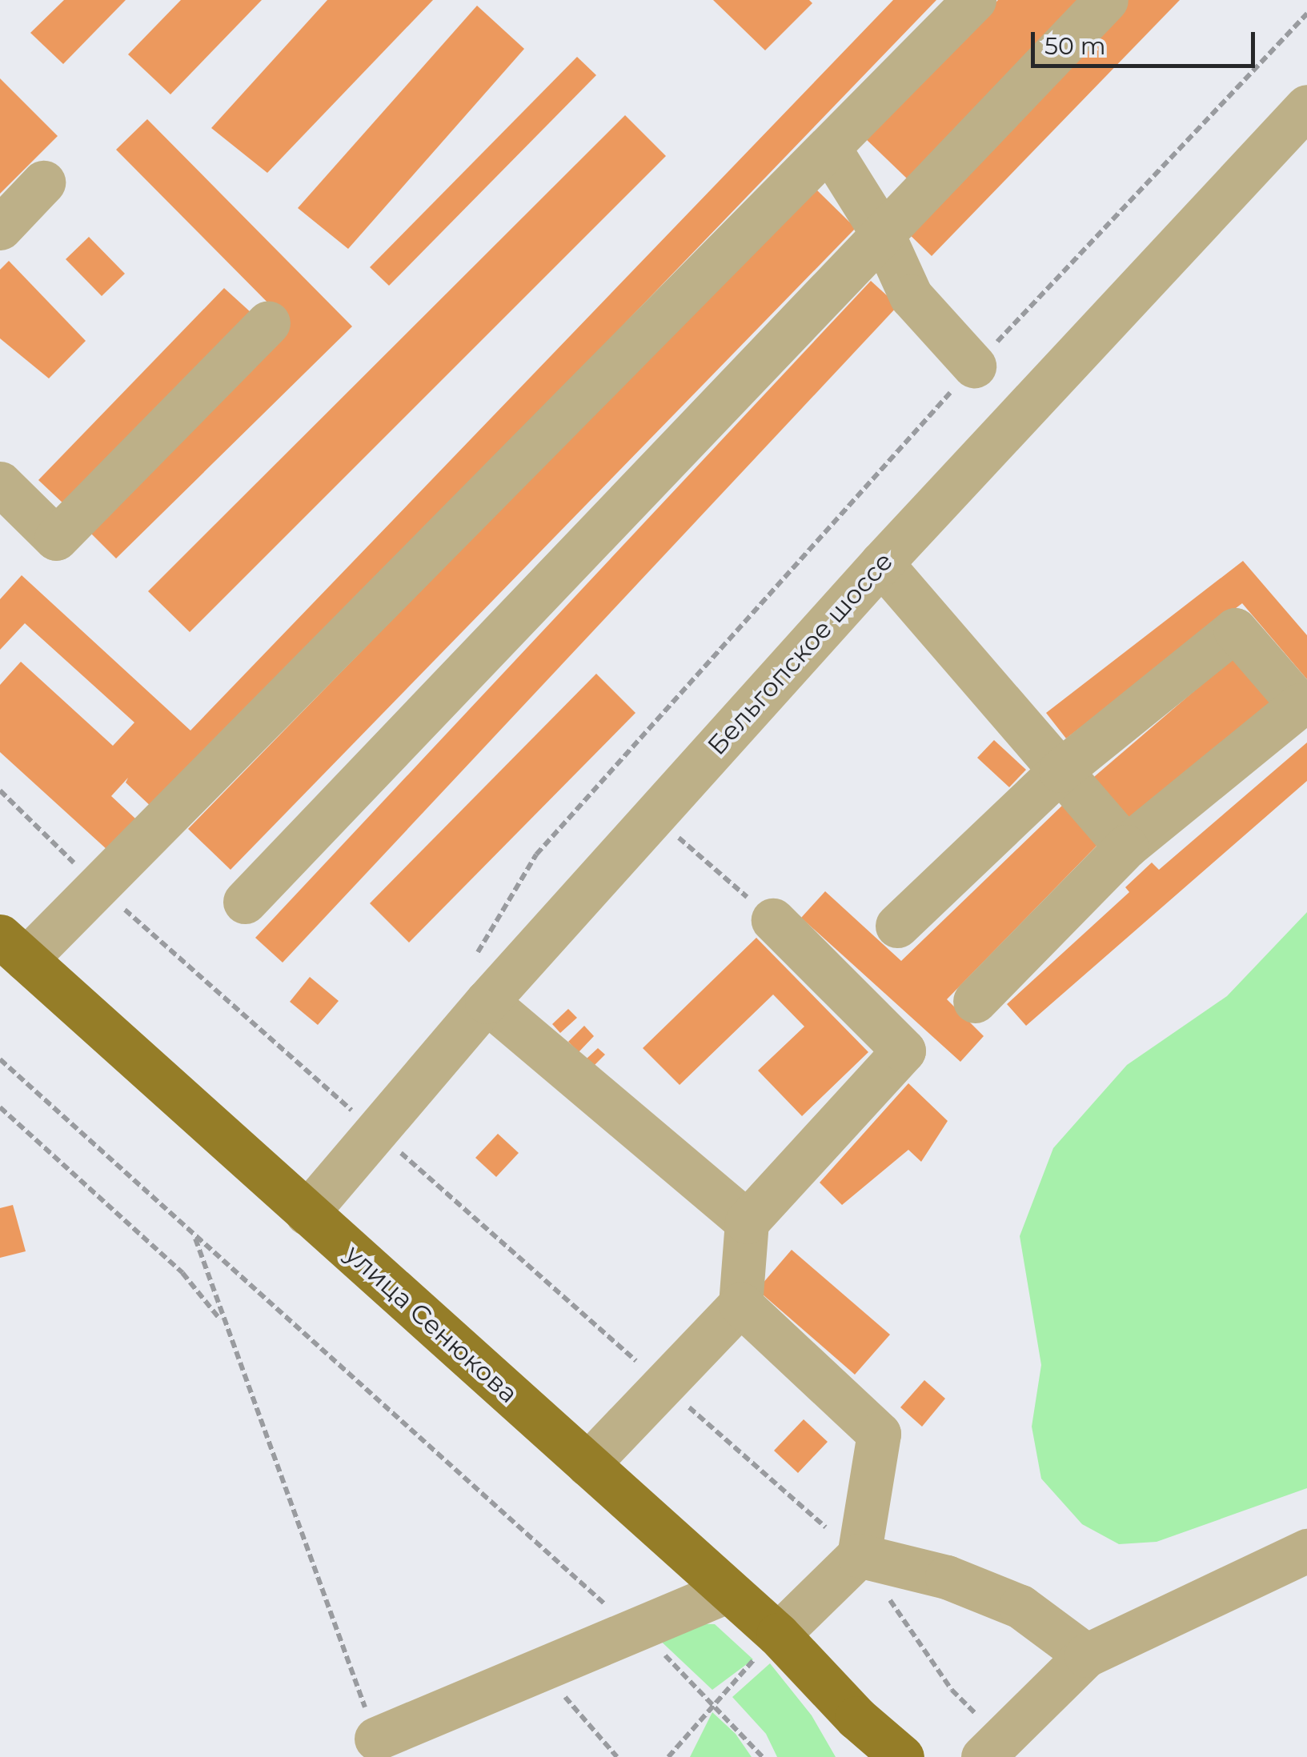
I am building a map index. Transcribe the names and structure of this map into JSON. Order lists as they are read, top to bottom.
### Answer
{
  "streets": {
    "main road": ["улица Сенюкова"],
    "street": ["Бельгопское шоссе"]
  },
  "crossings": [
    ["Бельгопское шоссе", "улица Сенюкова"]
  ],
  "scale_bar": "50 m"
}
